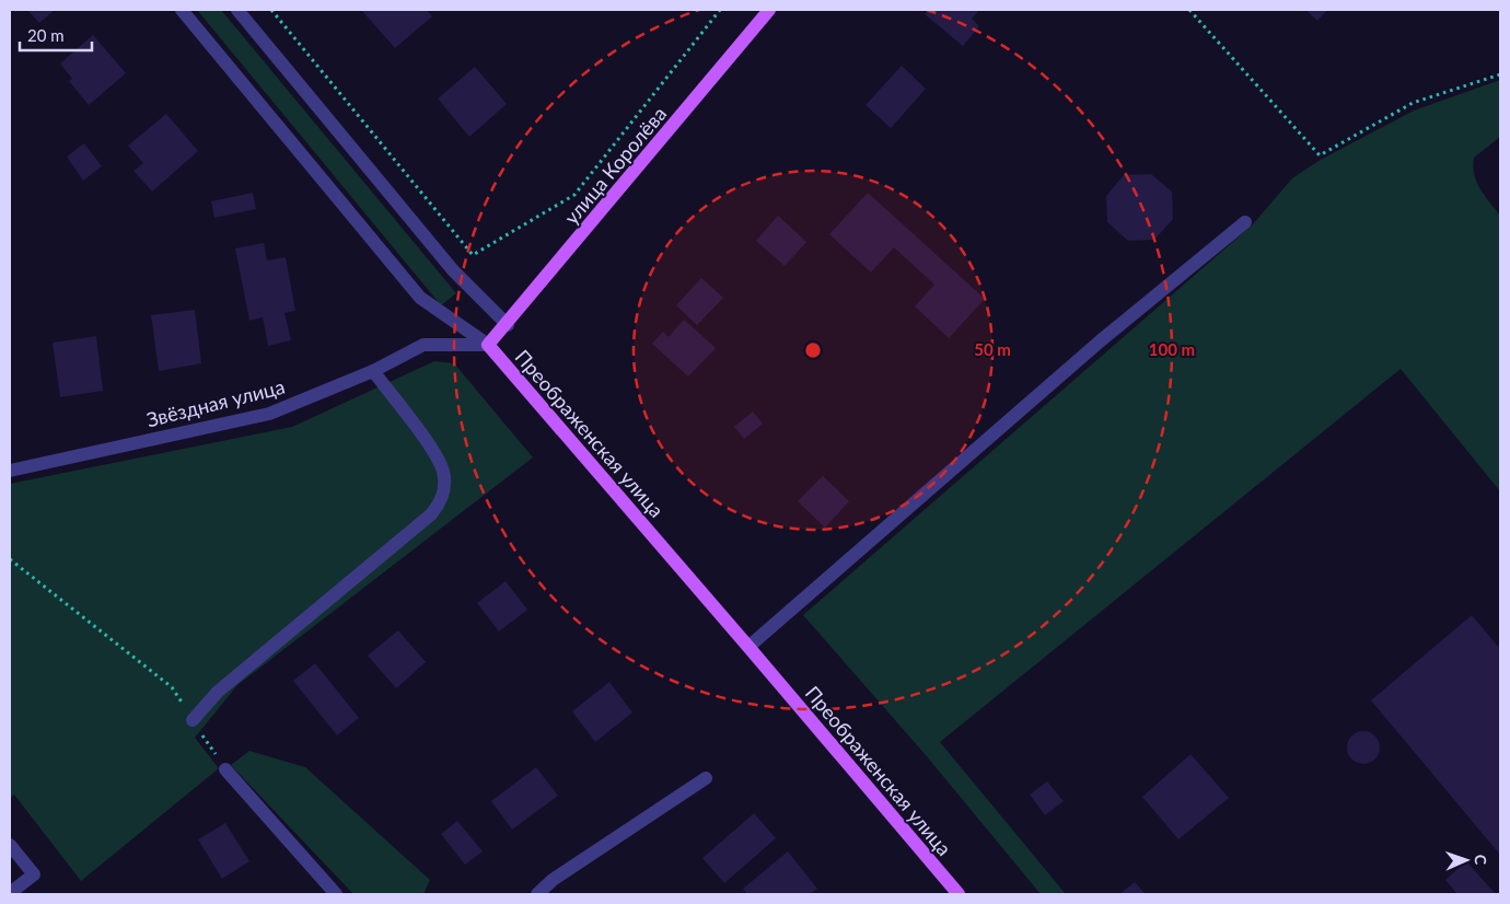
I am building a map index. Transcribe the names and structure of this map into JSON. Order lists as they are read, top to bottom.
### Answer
{
  "streets": {
    "main road": ["улица Королёва", "Преображенская улица"],
    "street": ["Звёздная улица"]
  },
  "crossings": [
    ["улица Королёва", "Звёздная улица"],
    ["улица Королёва", "Преображенская улица"],
    ["Звёздная улица", "Преображенская улица"]
  ],
  "scale_bar": "20 m",
  "north": "right",
  "rings": ["50 m", "100 m"]
}
